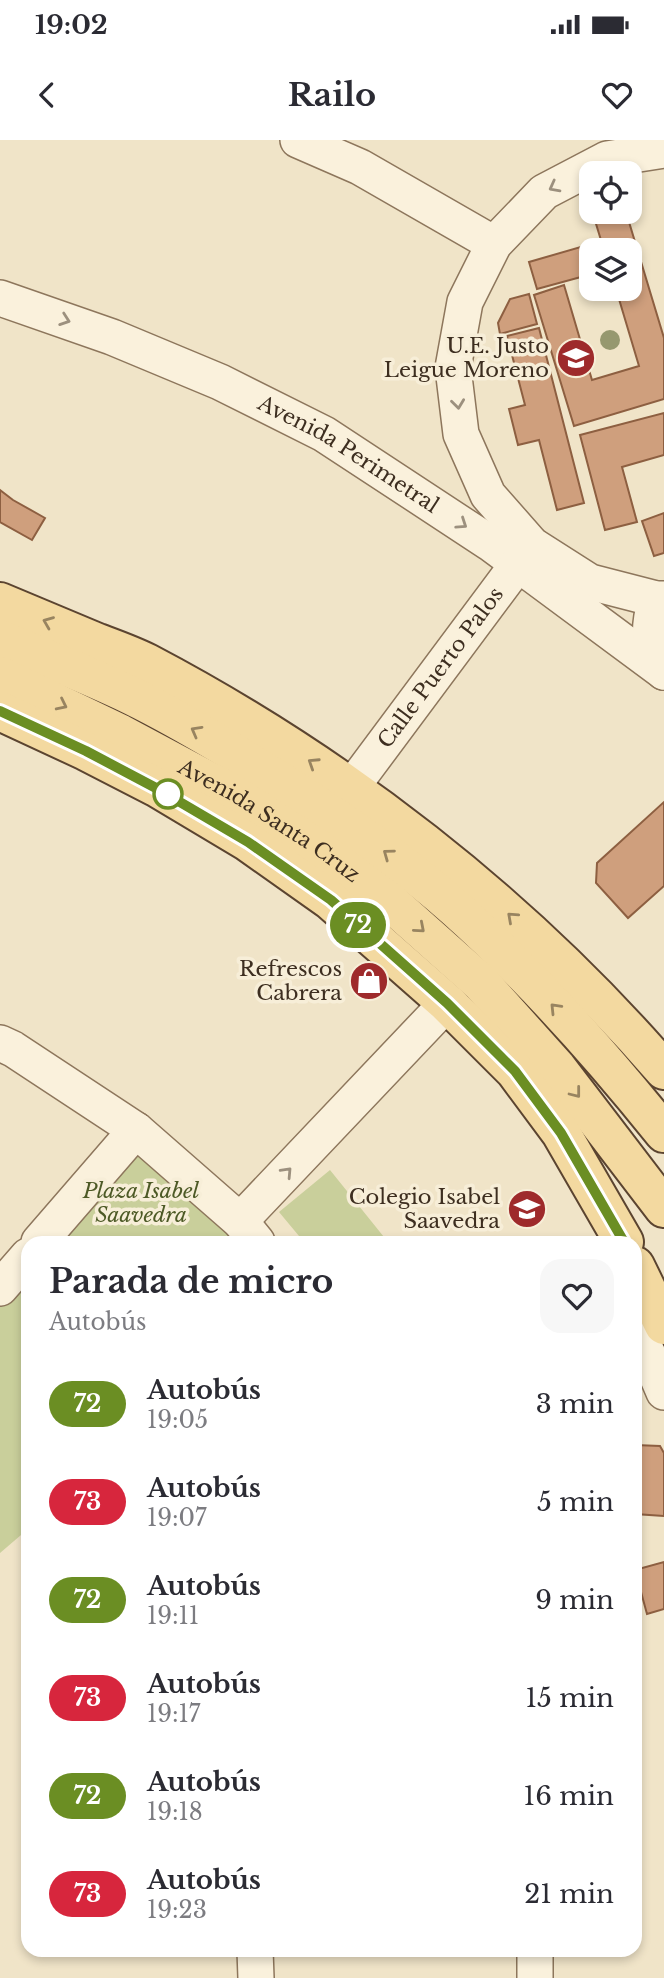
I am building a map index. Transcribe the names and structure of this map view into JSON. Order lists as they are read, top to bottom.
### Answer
{
  "streets": {
    "main road": ["Avenida Santa Cruz"],
    "street": ["Avenida Perimetral", "Calle Puerto Palos"]
  },
  "crossings": [
    ["Avenida Perimetral", "Calle Puerto Palos"]
  ],
  "parks": ["Plaza Isabel Saavedra"],
  "places": {
    "school or university": ["U.E. Justo Leigue Moreno", "Colegio Isabel Saavedra"],
    "shop": ["Refrescos Cabrera"]
  },
  "lines": ["bus line 72"],
  "page": {
    "status": "19:02",
    "header": "Railo",
    "on_map": "72",
    "heading": ["Parada de micro", "Autobús"],
    "list": [
      {
        "mark": "72",
        "name": "Autobús",
        "note": "19:05",
        "value": "3 min"
      },
      {
        "mark": "73",
        "name": "Autobús",
        "note": "19:07",
        "value": "5 min"
      },
      {
        "mark": "72",
        "name": "Autobús",
        "note": "19:11",
        "value": "9 min"
      },
      {
        "mark": "73",
        "name": "Autobús",
        "note": "19:17",
        "value": "15 min"
      },
      {
        "mark": "72",
        "name": "Autobús",
        "note": "19:18",
        "value": "16 min"
      },
      {
        "mark": "73",
        "name": "Autobús",
        "note": "19:23",
        "value": "21 min"
      }
    ]
  }
}
